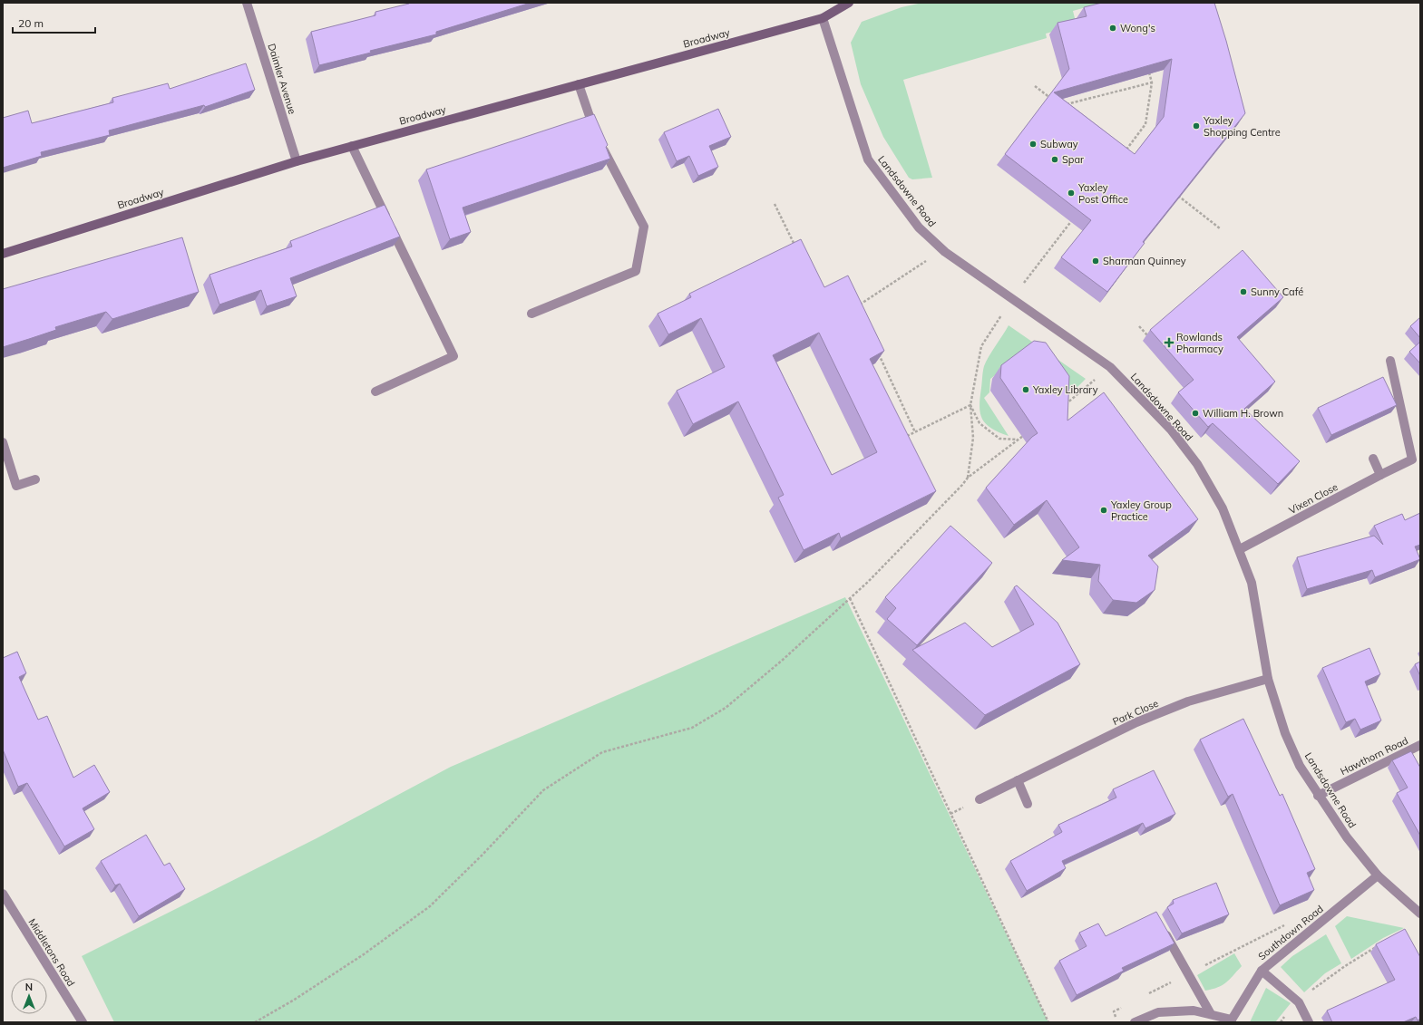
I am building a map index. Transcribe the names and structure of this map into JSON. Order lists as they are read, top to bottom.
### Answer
{
  "streets": {
    "main road": ["Broadway"],
    "street": [
      "Daimler Avenue",
      "Landsdowne Road",
      "Vixen Close",
      "Park Close",
      "Hawthorn Road",
      "Southdown Road",
      "Middletons Road"
    ]
  },
  "crossings": [
    ["Broadway", "Daimler Avenue"],
    ["Broadway", "Landsdowne Road"],
    ["Landsdowne Road", "Vixen Close"],
    ["Landsdowne Road", "Park Close"],
    ["Landsdowne Road", "Hawthorn Road"],
    ["Landsdowne Road", "Southdown Road"]
  ],
  "places": {
    "other": [
      "Wong's",
      "Yaxley Shopping Centre",
      "Subway",
      "Spar",
      "Yaxley Post Office",
      "Sharman Quinney",
      "Sunny Café",
      "Yaxley Library",
      "William H. Brown",
      "Yaxley Group Practice"
    ],
    "health": ["Rowlands Pharmacy"]
  },
  "scale_bar": "20 m",
  "north": "top"
}
